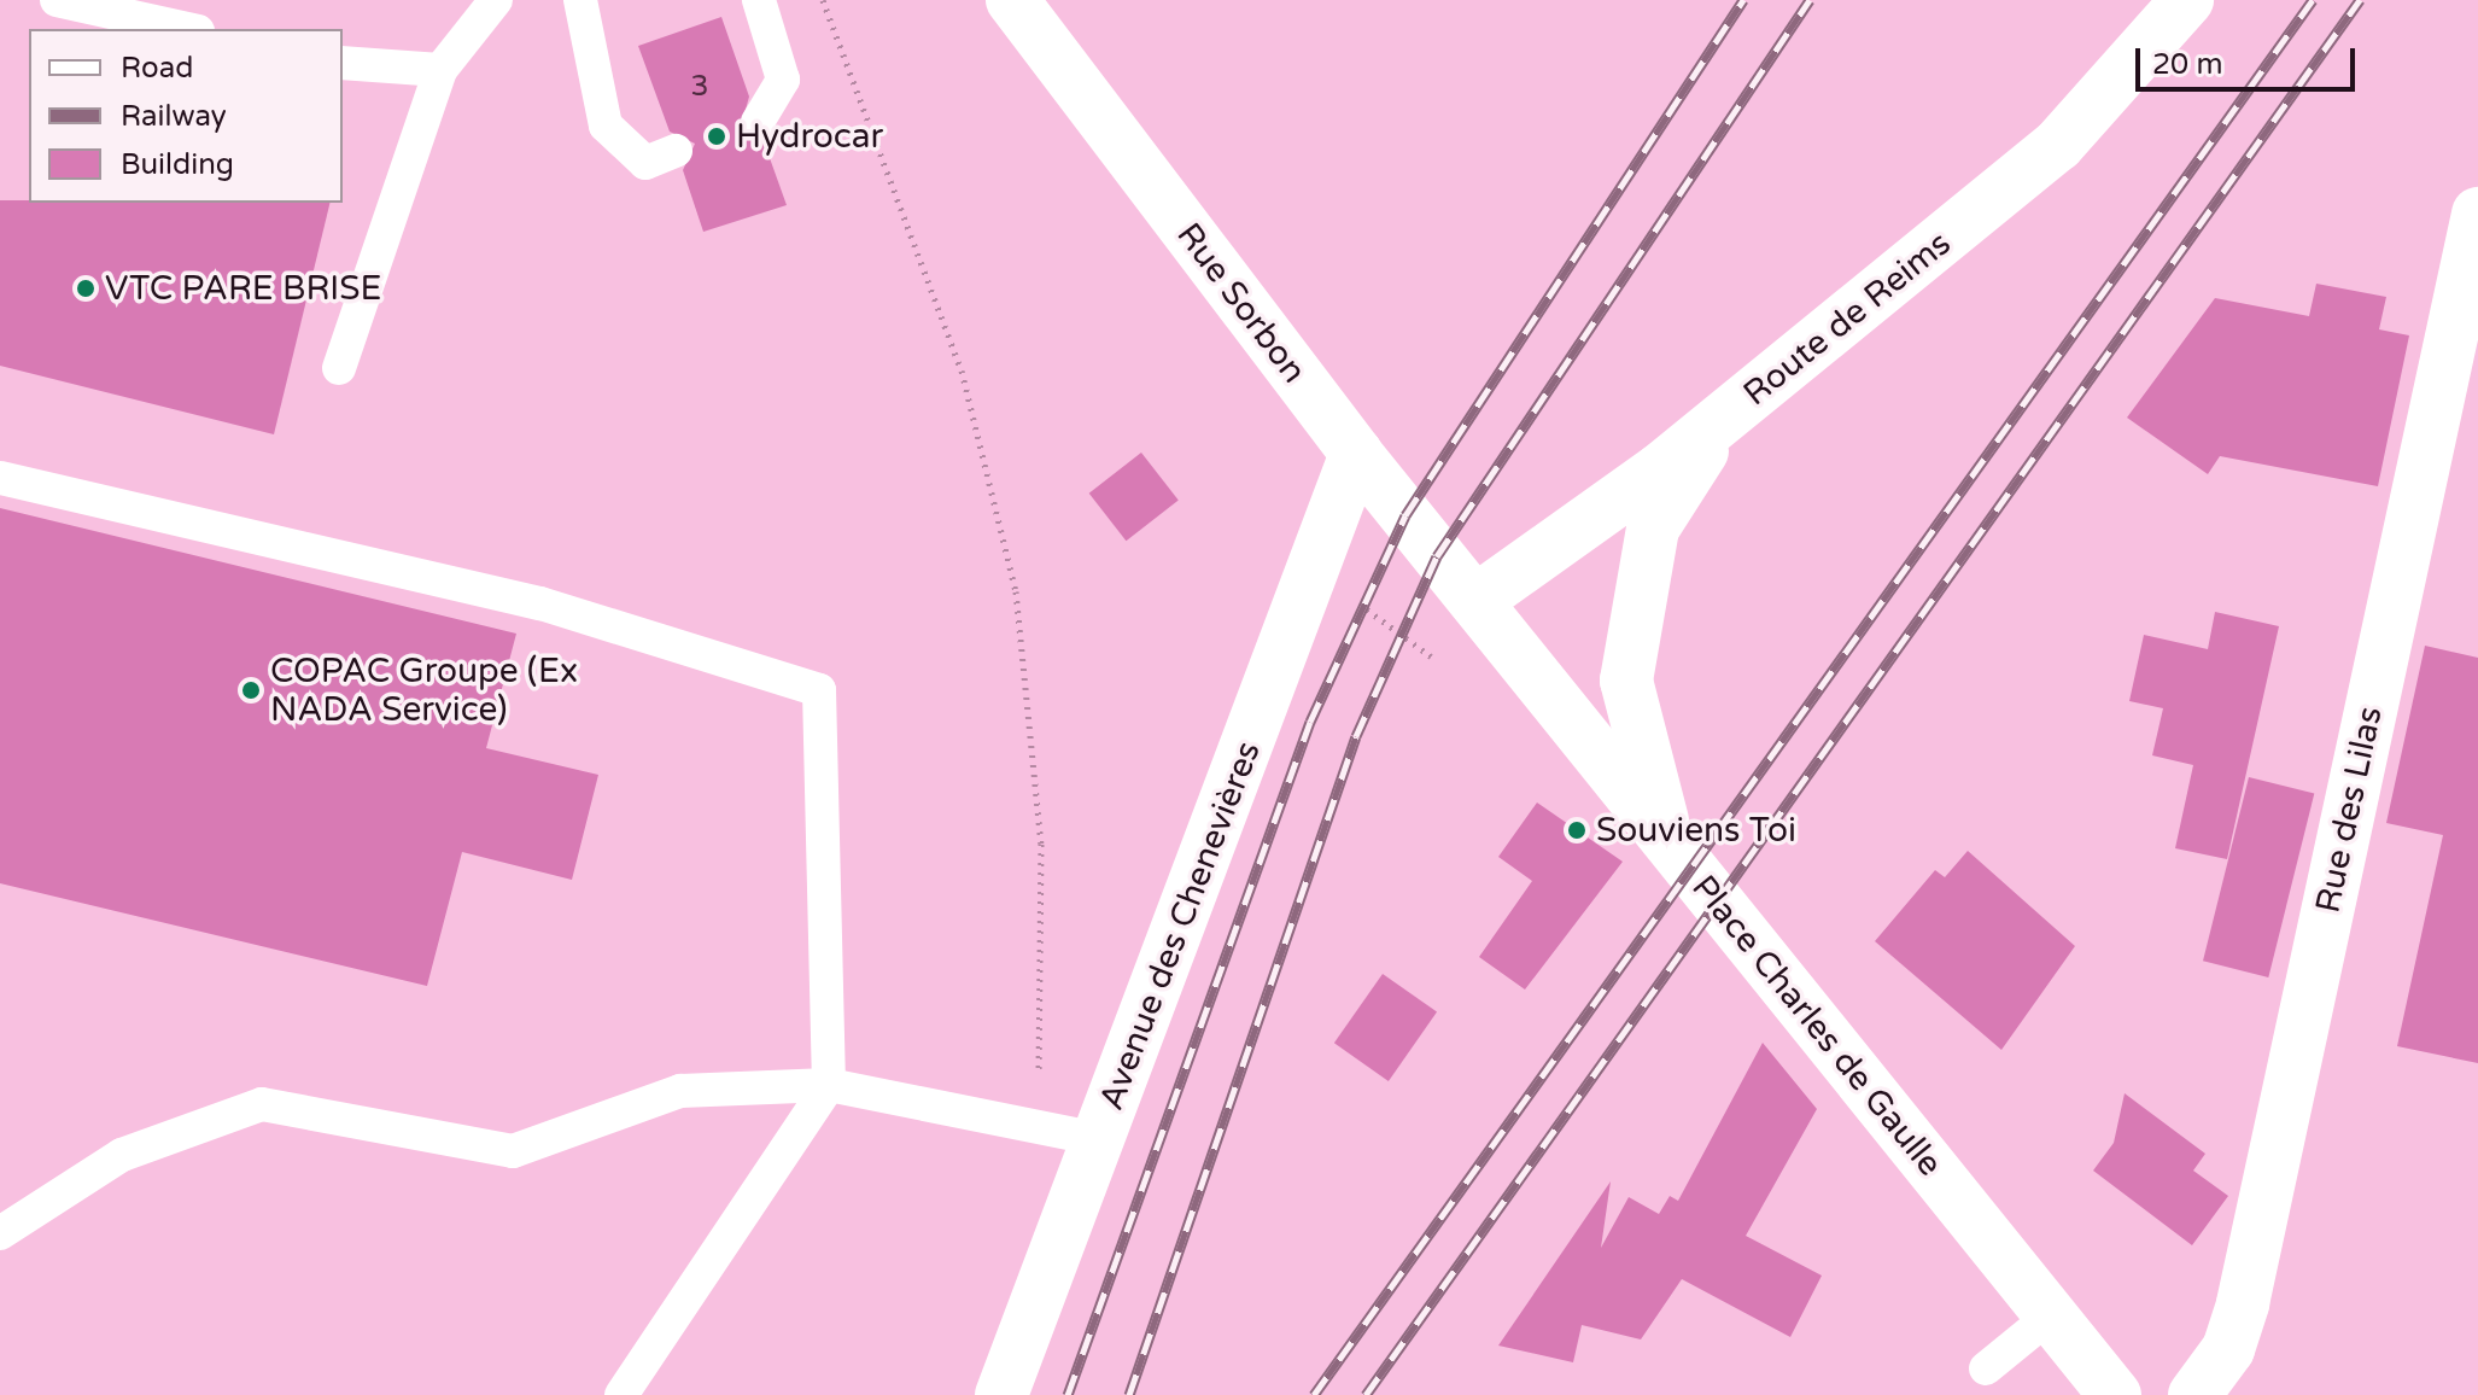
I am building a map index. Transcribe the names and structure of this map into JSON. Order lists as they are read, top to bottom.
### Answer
{
  "streets": {
    "street": [
      "Rue Sorbon",
      "Route de Reims",
      "Rue des Lilas",
      "Avenue des Chenevières",
      "Place Charles de Gaulle"
    ]
  },
  "crossings": [
    ["Rue Sorbon", "Route de Reims"],
    ["Rue Sorbon", "Avenue des Chenevières"],
    ["Rue Sorbon", "Place Charles de Gaulle"],
    ["Route de Reims", "Place Charles de Gaulle"]
  ],
  "places": [
    "Hydrocar",
    "VTC PARE BRISE",
    "COPAC Groupe (Ex NADA Service)",
    "Souviens Toi"
  ],
  "house_numbers": ["3"],
  "legend": ["Road", "Railway", "Building"],
  "scale_bar": "20 m"
}
